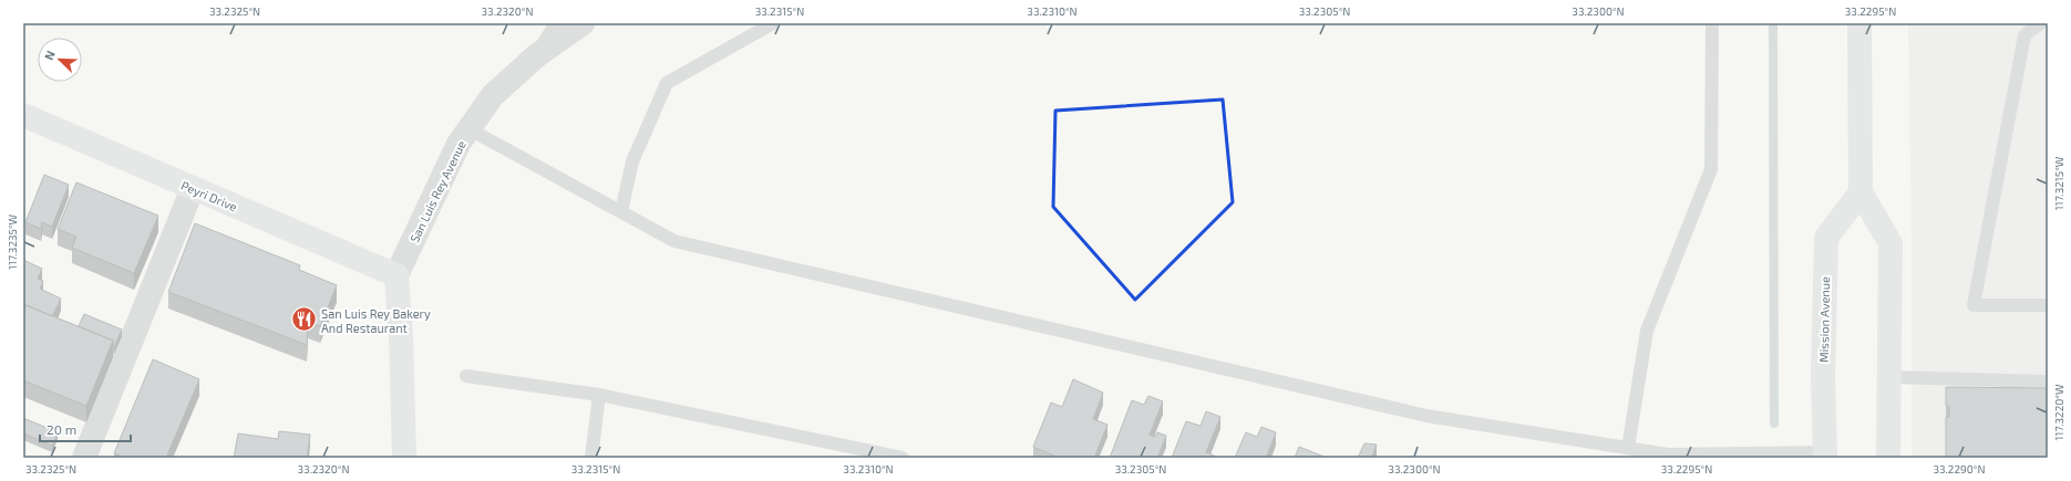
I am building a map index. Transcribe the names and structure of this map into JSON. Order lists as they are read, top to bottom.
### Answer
{
  "streets": {
    "main road": ["Peyri Drive", "Mission Avenue"],
    "street": ["San Luis Rey Avenue"]
  },
  "crossings": [
    ["San Luis Rey Avenue", "Peyri Drive"]
  ],
  "places": {
    "restaurant": ["San Luis Rey Bakery And Restaurant"]
  },
  "scale_bar": "20 m",
  "north": "top left",
  "coordinates": [
    "33.2325°N",
    "33.2320°N",
    "33.2315°N",
    "33.2310°N",
    "33.2305°N",
    "33.2300°N",
    "33.2295°N",
    "117.3215°W",
    "117.3235°W",
    "117.3220°W",
    "33.2290°N"
  ]
}
